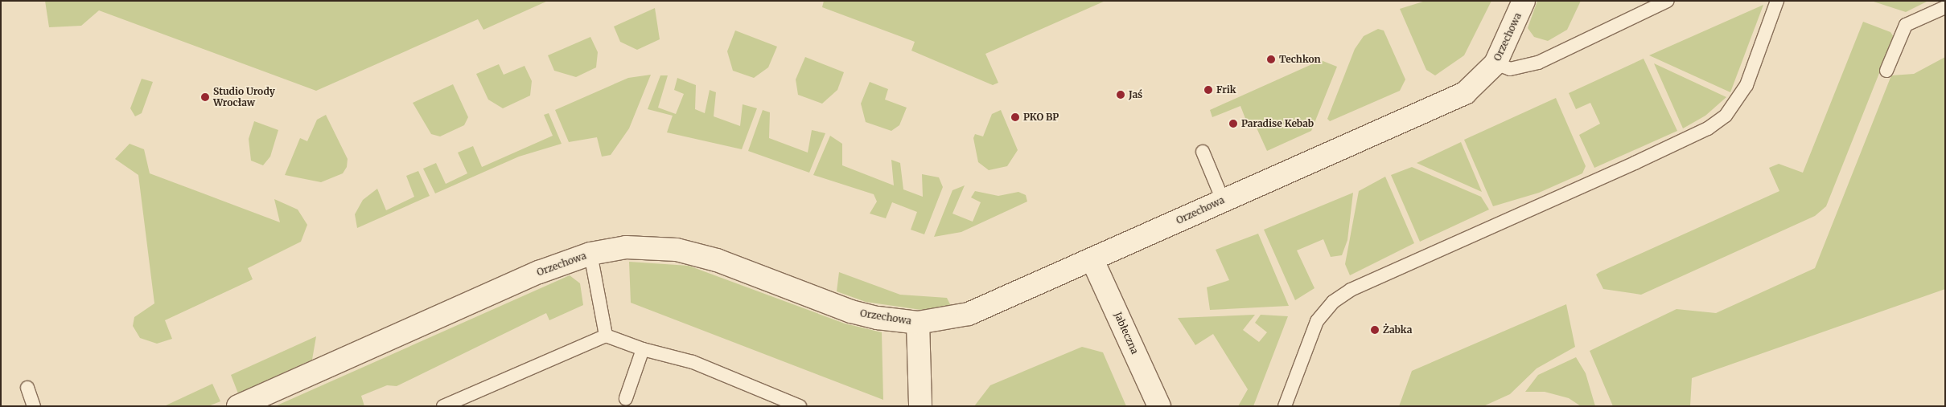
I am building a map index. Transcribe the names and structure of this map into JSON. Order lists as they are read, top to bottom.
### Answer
{
  "streets": {
    "street": ["Orzechowa", "Jabłeczna"]
  },
  "crossings": [
    ["Orzechowa", "Jabłeczna"]
  ],
  "places": [
    "Techkon",
    "Frik",
    "Jaś",
    "Studio Urody Wrocław",
    "PKO BP",
    "Paradise Kebab",
    "Żabka"
  ]
}
